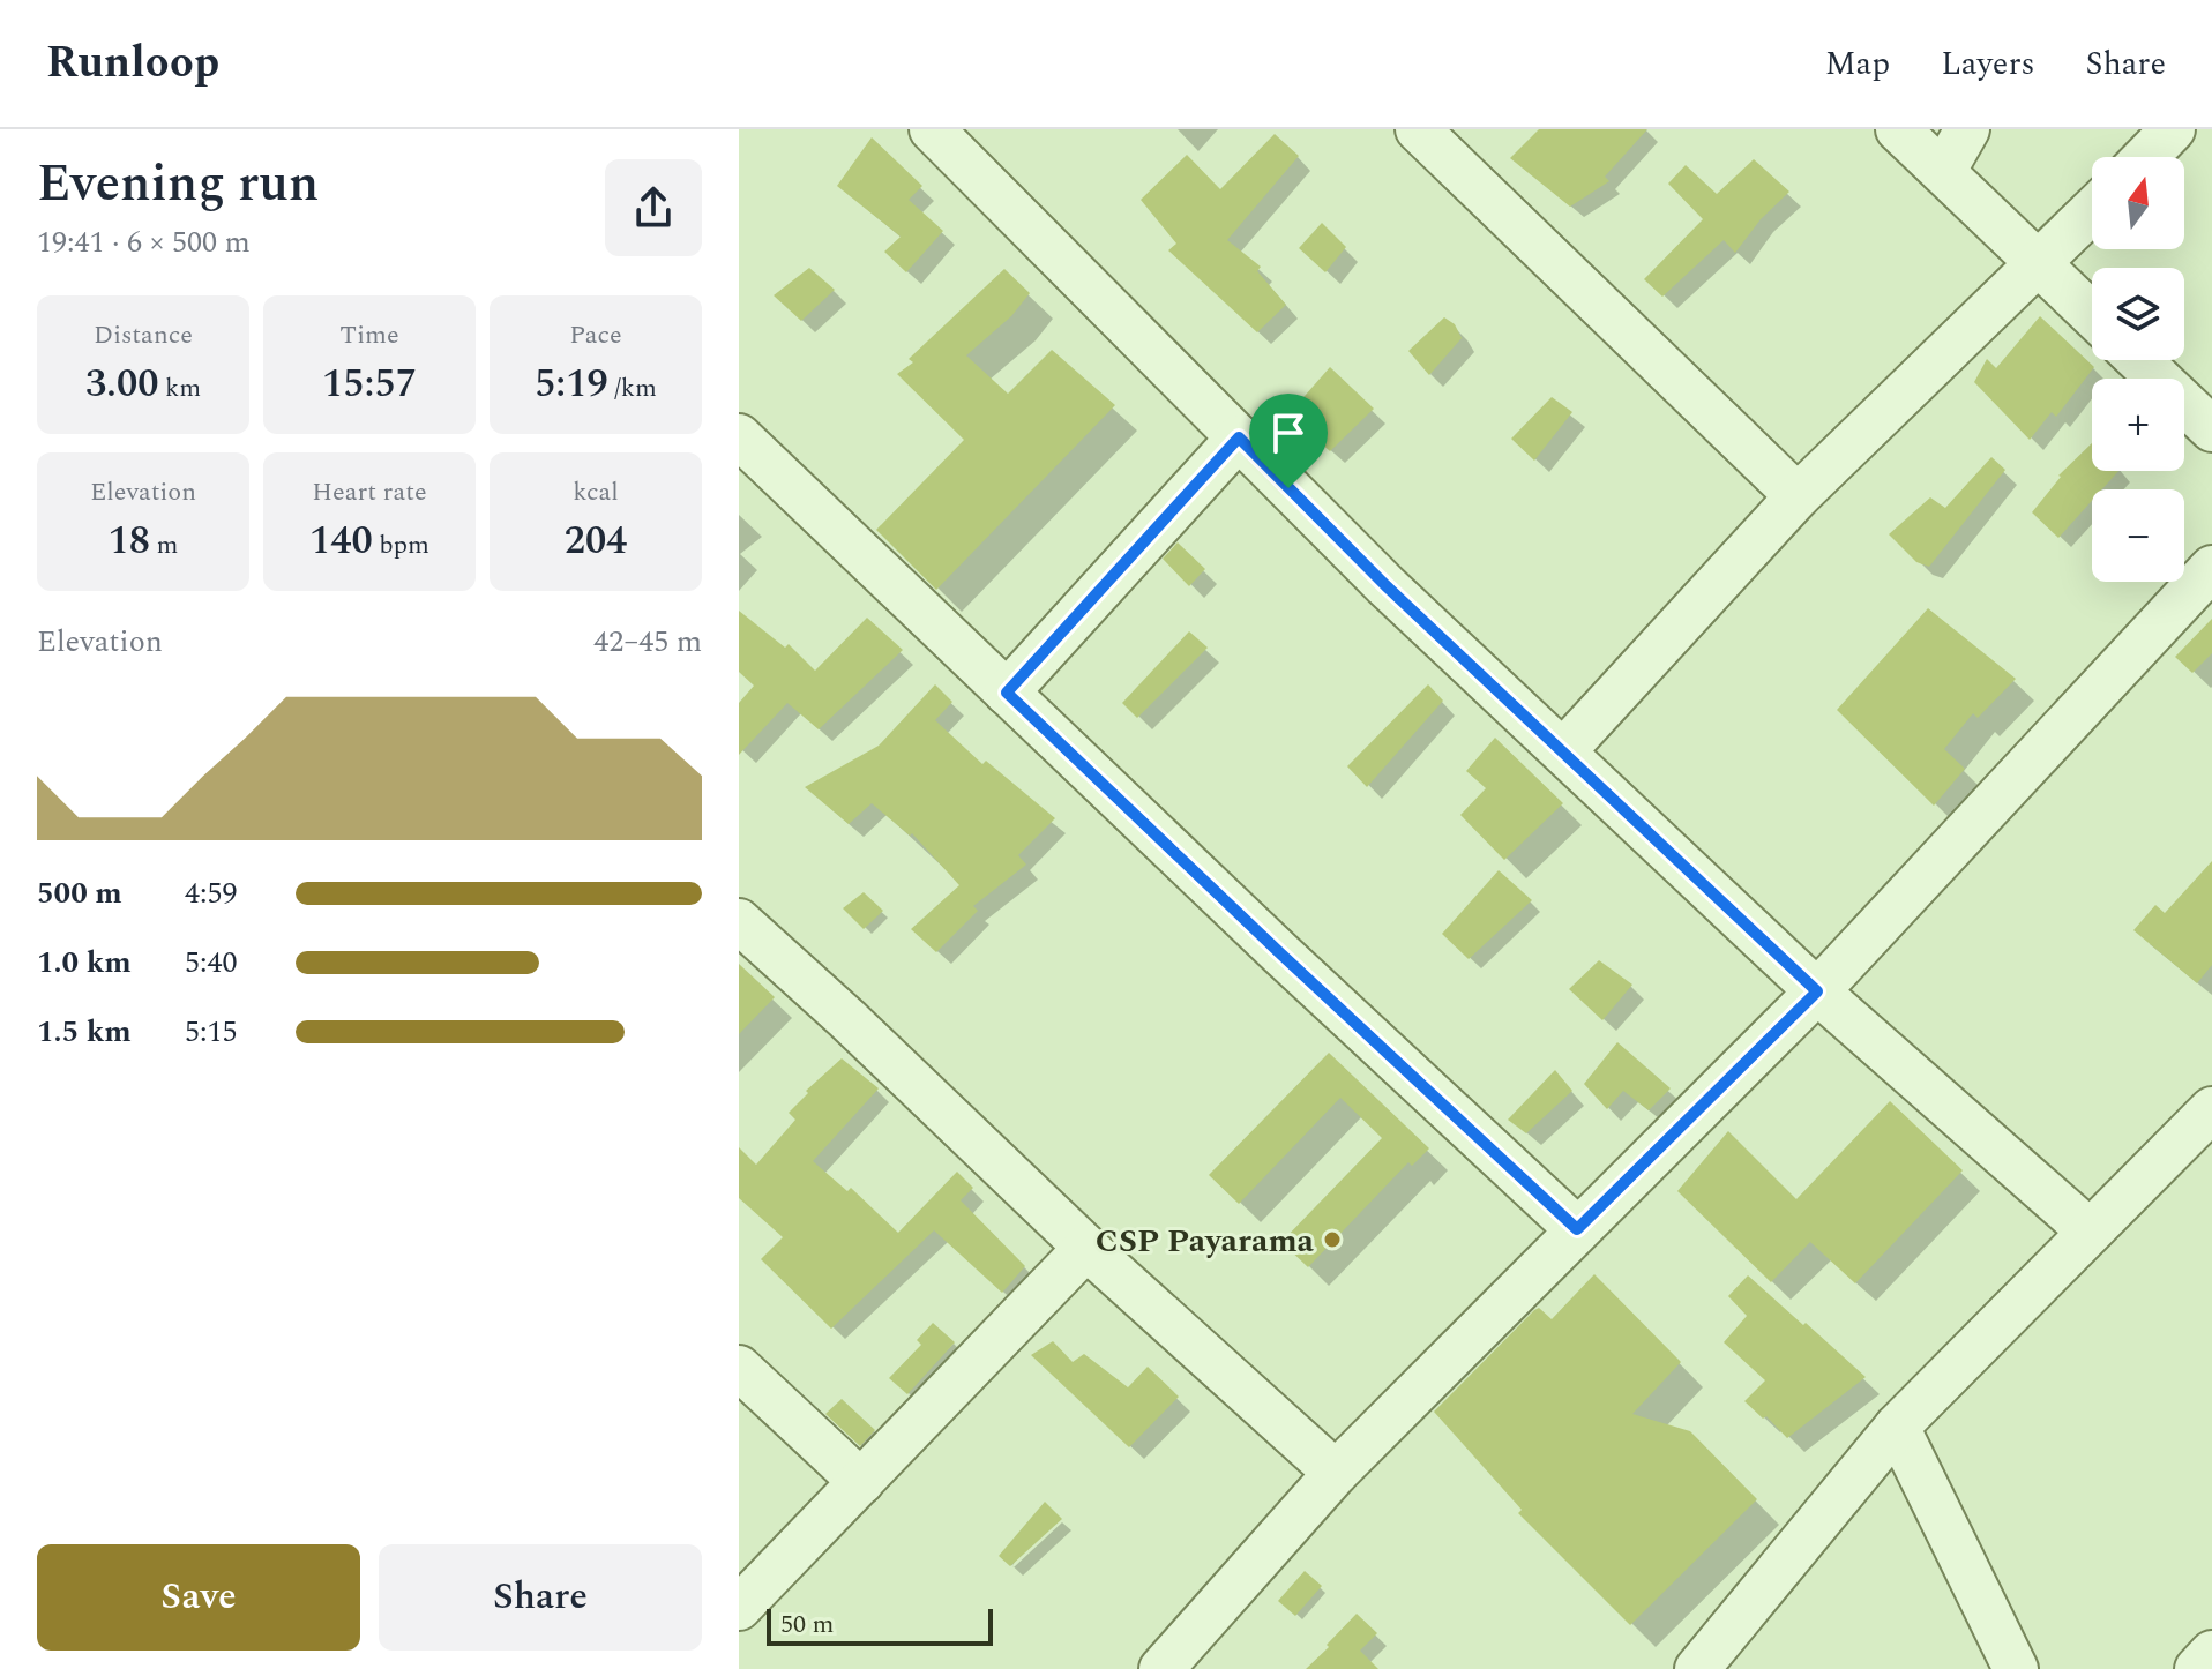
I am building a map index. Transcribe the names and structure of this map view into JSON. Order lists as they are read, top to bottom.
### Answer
{
  "places": ["CSP Payarama"],
  "scale_bar": "50 m",
  "north": "top",
  "page": {
    "header": "Runloop",
    "nav": ["Map", "Layers", "Share"],
    "heading": ["Evening run", "19:41 · 6 × 500 m"],
    "map_buttons": ["+", "−"],
    "stats": [
      ["Distance", "3.00 km"],
      ["Time", "15:57"],
      ["Pace", "5:19 /km"],
      ["Elevation", "18 m"],
      ["Heart rate", "140 bpm"],
      ["kcal", "204"]
    ],
    "chart": ["Elevation", "42–45 m"],
    "list": [
      {
        "name": "500 m",
        "note": "4:59"
      },
      {
        "name": "1.0 km",
        "note": "5:40"
      },
      {
        "name": "1.5 km",
        "note": "5:15"
      }
    ],
    "buttons": ["Save", "Share"],
    "scale": "50 m"
  }
}
